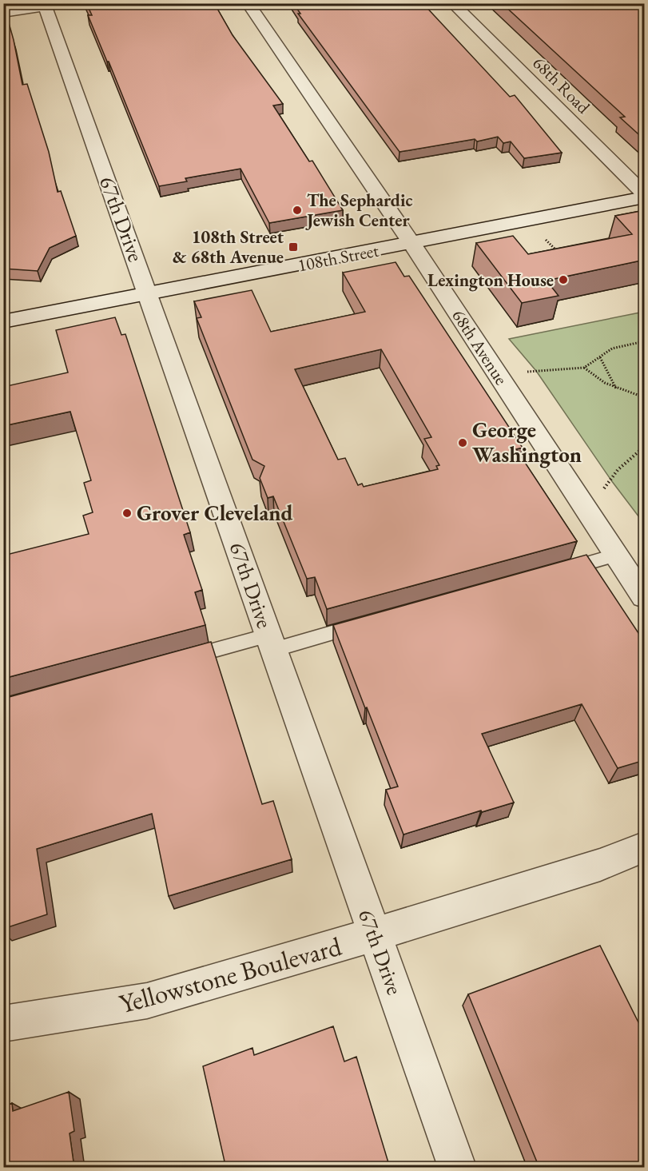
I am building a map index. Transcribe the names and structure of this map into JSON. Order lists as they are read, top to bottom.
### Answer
{
  "streets": {
    "street": [
      "68th Road",
      "67th Drive",
      "108th Street",
      "68th Avenue",
      "Yellowstone Boulevard"
    ]
  },
  "crossings": [
    ["67th Drive", "108th Street"],
    ["67th Drive", "Yellowstone Boulevard"],
    ["108th Street", "68th Avenue"]
  ],
  "places": {
    "other": [
      "The Sephardic Jewish Center",
      "Lexington House",
      "George Washington",
      "Grover Cleveland"
    ],
    "transit": ["108th Street & 68th Avenue"]
  }
}
